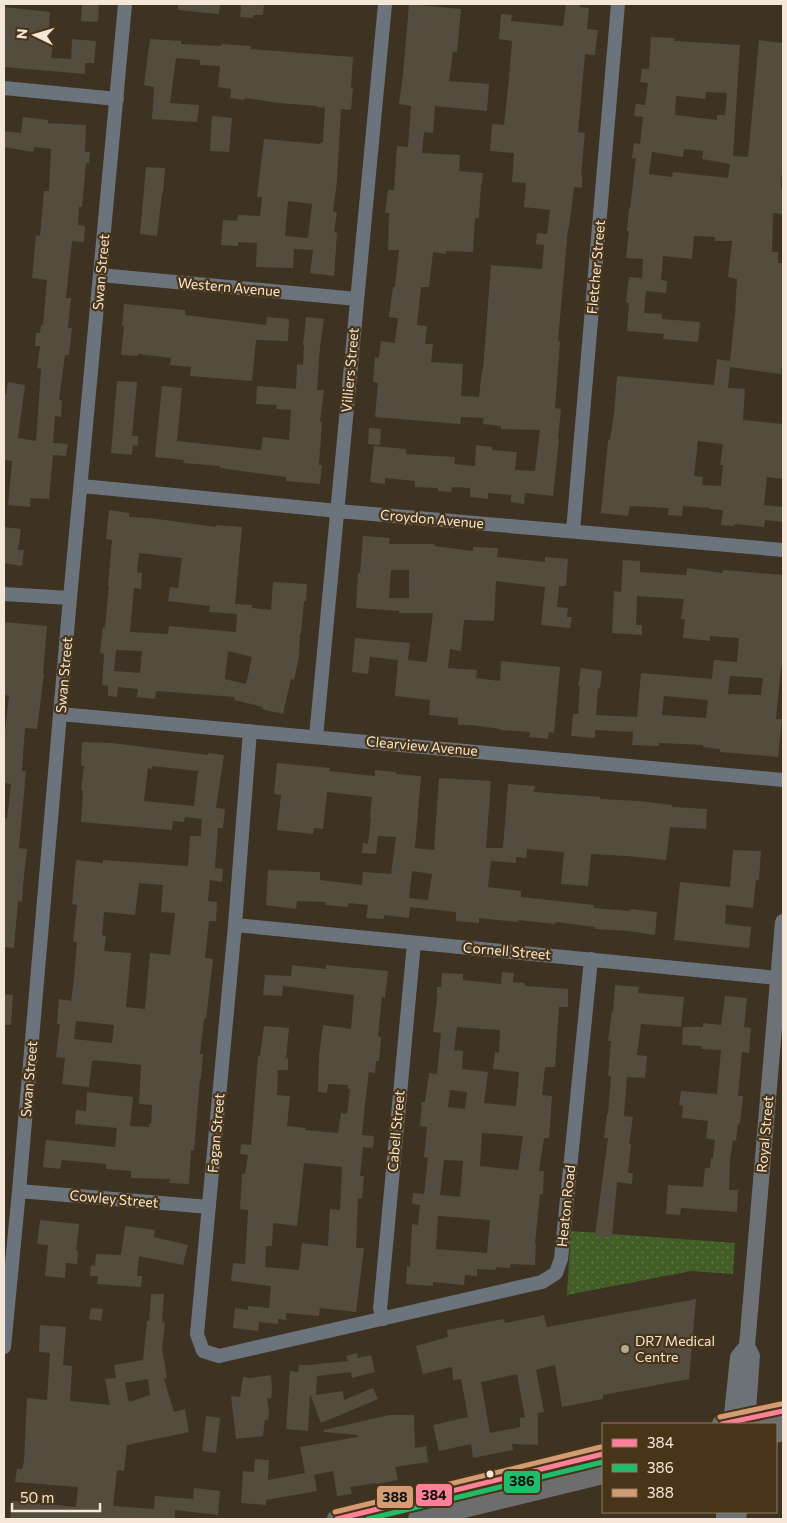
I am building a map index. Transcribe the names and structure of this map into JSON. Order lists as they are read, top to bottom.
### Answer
{
  "streets": {
    "main road": ["Royal Street"],
    "street": [
      "Fletcher Street",
      "Swan Street",
      "Western Avenue",
      "Villiers Street",
      "Croydon Avenue",
      "Clearview Avenue",
      "Cornell Street",
      "Cabell Street",
      "Fagan Street",
      "Cowley Street",
      "Heaton Road"
    ]
  },
  "crossings": [
    ["Fletcher Street", "Croydon Avenue"],
    ["Swan Street", "Western Avenue"],
    ["Swan Street", "Croydon Avenue"],
    ["Swan Street", "Clearview Avenue"],
    ["Swan Street", "Cowley Street"],
    ["Western Avenue", "Villiers Street"],
    ["Villiers Street", "Croydon Avenue"],
    ["Villiers Street", "Clearview Avenue"],
    ["Clearview Avenue", "Fagan Street"],
    ["Cornell Street", "Cabell Street"],
    ["Cornell Street", "Fagan Street"],
    ["Cornell Street", "Royal Street"],
    ["Cornell Street", "Heaton Road"],
    ["Cabell Street", "Fagan Street"],
    ["Cabell Street", "Heaton Road"],
    ["Fagan Street", "Cowley Street"],
    ["Fagan Street", "Heaton Road"]
  ],
  "places": ["DR7 Medical Centre"],
  "lines": ["transit line 388", "transit line 384", "transit line 386"],
  "legend": ["384", "386", "388"],
  "scale_bar": "50 m",
  "north": "left"
}
